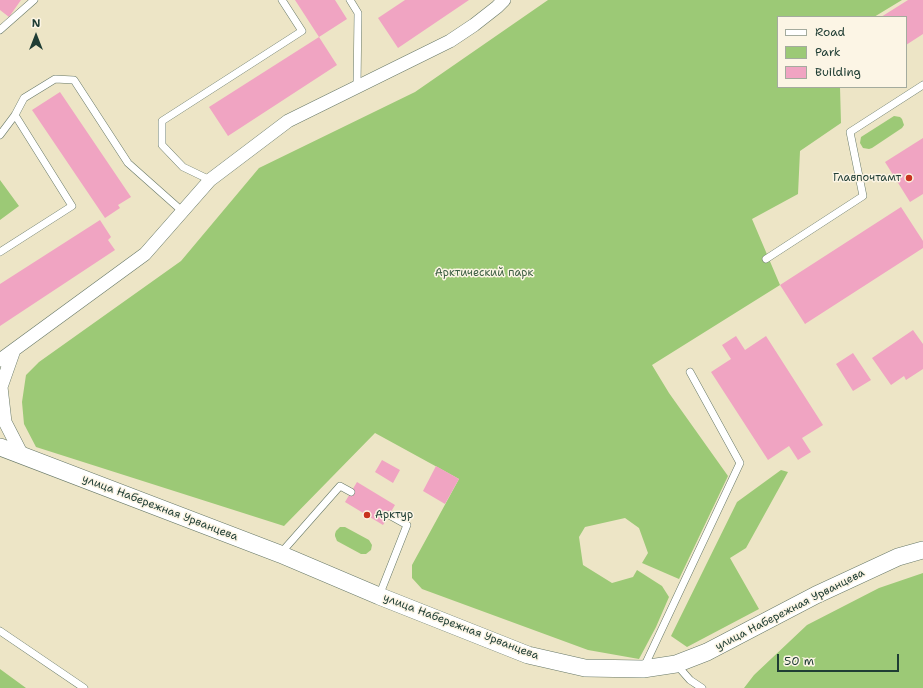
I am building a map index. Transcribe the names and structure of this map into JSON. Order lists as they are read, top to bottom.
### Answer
{
  "streets": {
    "street": ["улица Набережная Урванцева"]
  },
  "parks": ["Арктический парк"],
  "places": ["Главпочтамт", "Арктур"],
  "legend": ["Road", "Park", "Building"],
  "scale_bar": "50 m",
  "north": "top"
}
